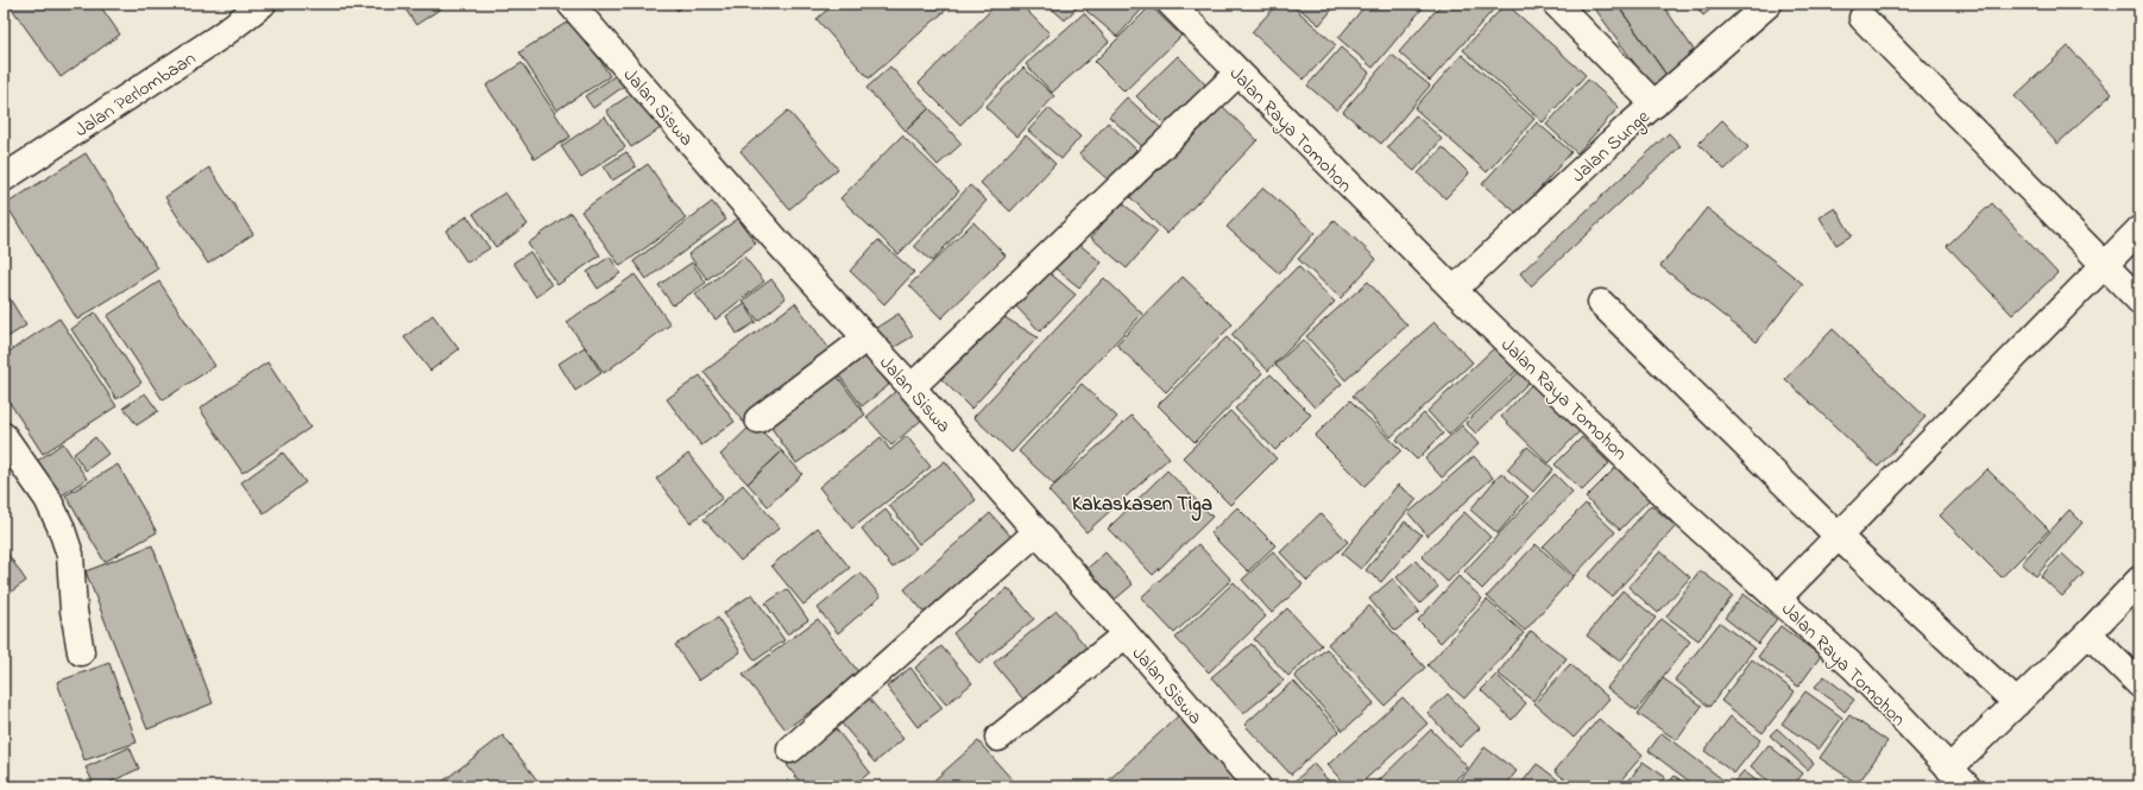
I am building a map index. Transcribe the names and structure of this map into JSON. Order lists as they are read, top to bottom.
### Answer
{
  "streets": {
    "main road": [
      "Jalan Perlombaan",
      "Jalan Siswa",
      "Jalan Raya Tomohon",
      "Jalan Sunge"
    ]
  },
  "crossings": [
    ["Jalan Raya Tomohon", "Jalan Sunge"]
  ],
  "districts": ["Kakaskasen Tiga"]
}
